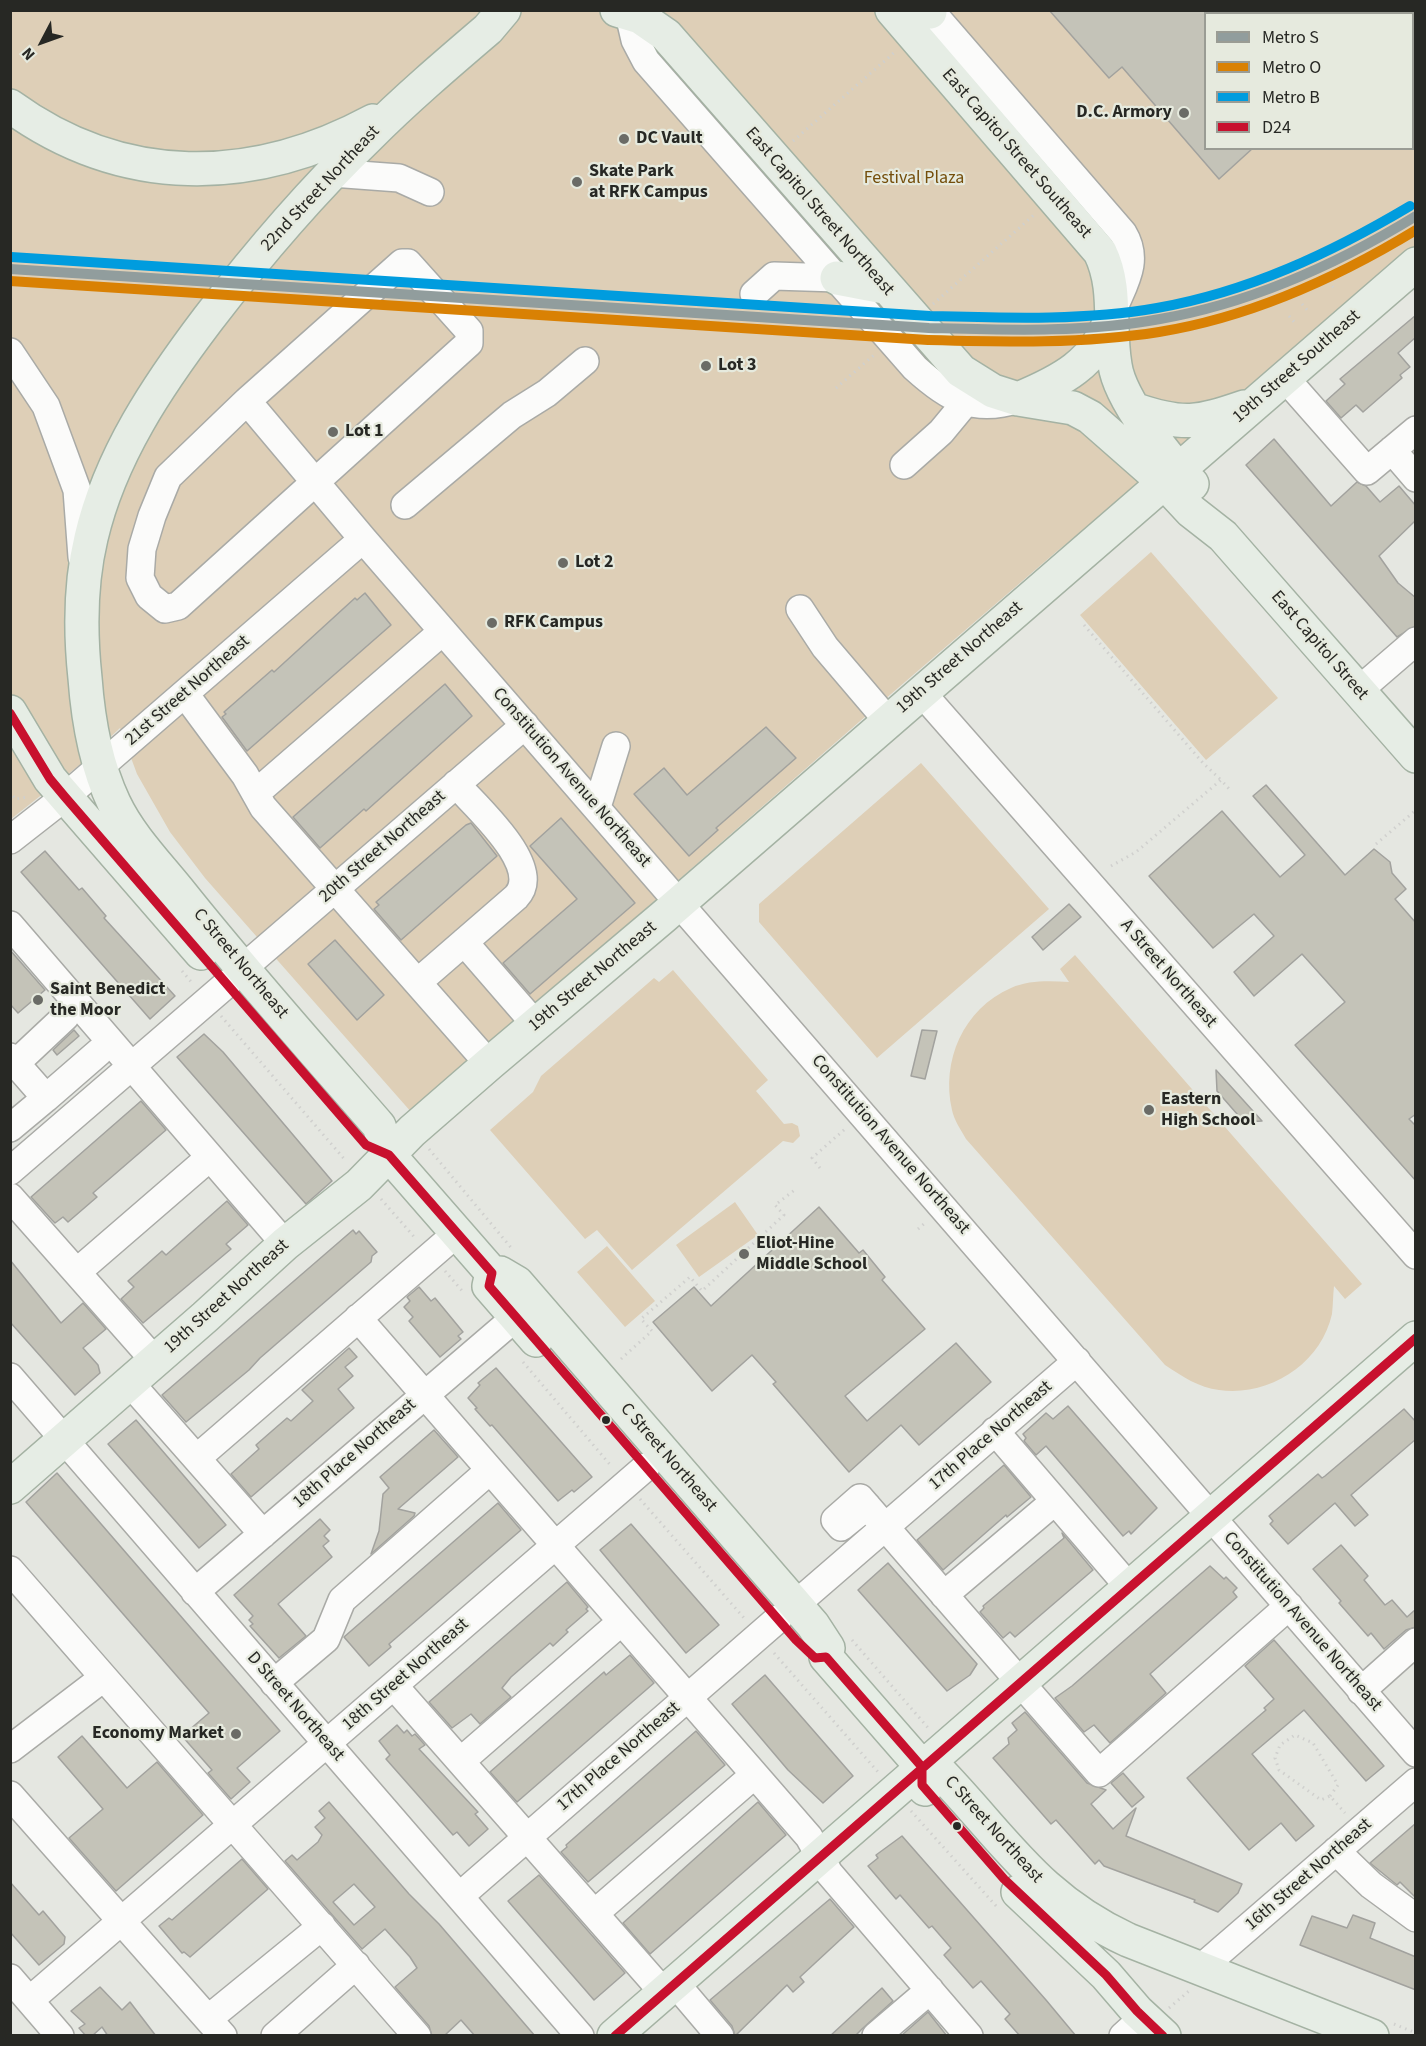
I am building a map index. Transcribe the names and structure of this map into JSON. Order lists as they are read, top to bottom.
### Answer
{
  "streets": {
    "main road": [
      "East Capitol Street Southeast",
      "22nd Street Northeast",
      "East Capitol Street Northeast",
      "19th Street Southeast",
      "East Capitol Street",
      "19th Street Northeast",
      "C Street Northeast"
    ],
    "street": [
      "21st Street Northeast",
      "Constitution Avenue Northeast",
      "20th Street Northeast",
      "A Street Northeast",
      "17th Place Northeast",
      "18th Place Northeast",
      "18th Street Northeast",
      "D Street Northeast",
      "16th Street Northeast"
    ]
  },
  "crossings": [
    ["East Capitol Street Southeast", "East Capitol Street Northeast"],
    ["East Capitol Street Southeast", "19th Street Southeast"],
    ["East Capitol Street Southeast", "19th Street Northeast"],
    ["22nd Street Northeast", "21st Street Northeast"],
    ["22nd Street Northeast", "C Street Northeast"],
    ["East Capitol Street Northeast", "19th Street Southeast"],
    ["East Capitol Street Northeast", "East Capitol Street"],
    ["East Capitol Street Northeast", "19th Street Northeast"],
    ["19th Street Southeast", "19th Street Northeast"],
    ["19th Street Northeast", "Constitution Avenue Northeast"],
    ["19th Street Northeast", "C Street Northeast"],
    ["19th Street Northeast", "A Street Northeast"],
    ["19th Street Northeast", "D Street Northeast"],
    ["21st Street Northeast", "Constitution Avenue Northeast"],
    ["21st Street Northeast", "C Street Northeast"],
    ["Constitution Avenue Northeast", "20th Street Northeast"],
    ["Constitution Avenue Northeast", "17th Place Northeast"],
    ["20th Street Northeast", "C Street Northeast"],
    ["C Street Northeast", "17th Place Northeast"],
    ["C Street Northeast", "18th Place Northeast"],
    ["C Street Northeast", "18th Street Northeast"],
    ["17th Place Northeast", "D Street Northeast"],
    ["18th Place Northeast", "D Street Northeast"],
    ["18th Street Northeast", "D Street Northeast"]
  ],
  "parks": ["Festival Plaza"],
  "places": [
    "D.C. Armory",
    "DC Vault",
    "Skate Park at RFK Campus",
    "Lot 3",
    "Lot 1",
    "Lot 2",
    "RFK Campus",
    "Saint Benedict the Moor",
    "Eastern High School",
    "Eliot-Hine Middle School",
    "Economy Market"
  ],
  "lines": [
    "metro line B",
    "metro line S",
    "metro line O",
    "transit line D24"
  ],
  "legend": [
    "Metro S",
    "Metro O",
    "Metro B",
    "D24"
  ],
  "north": "bottom left"
}
